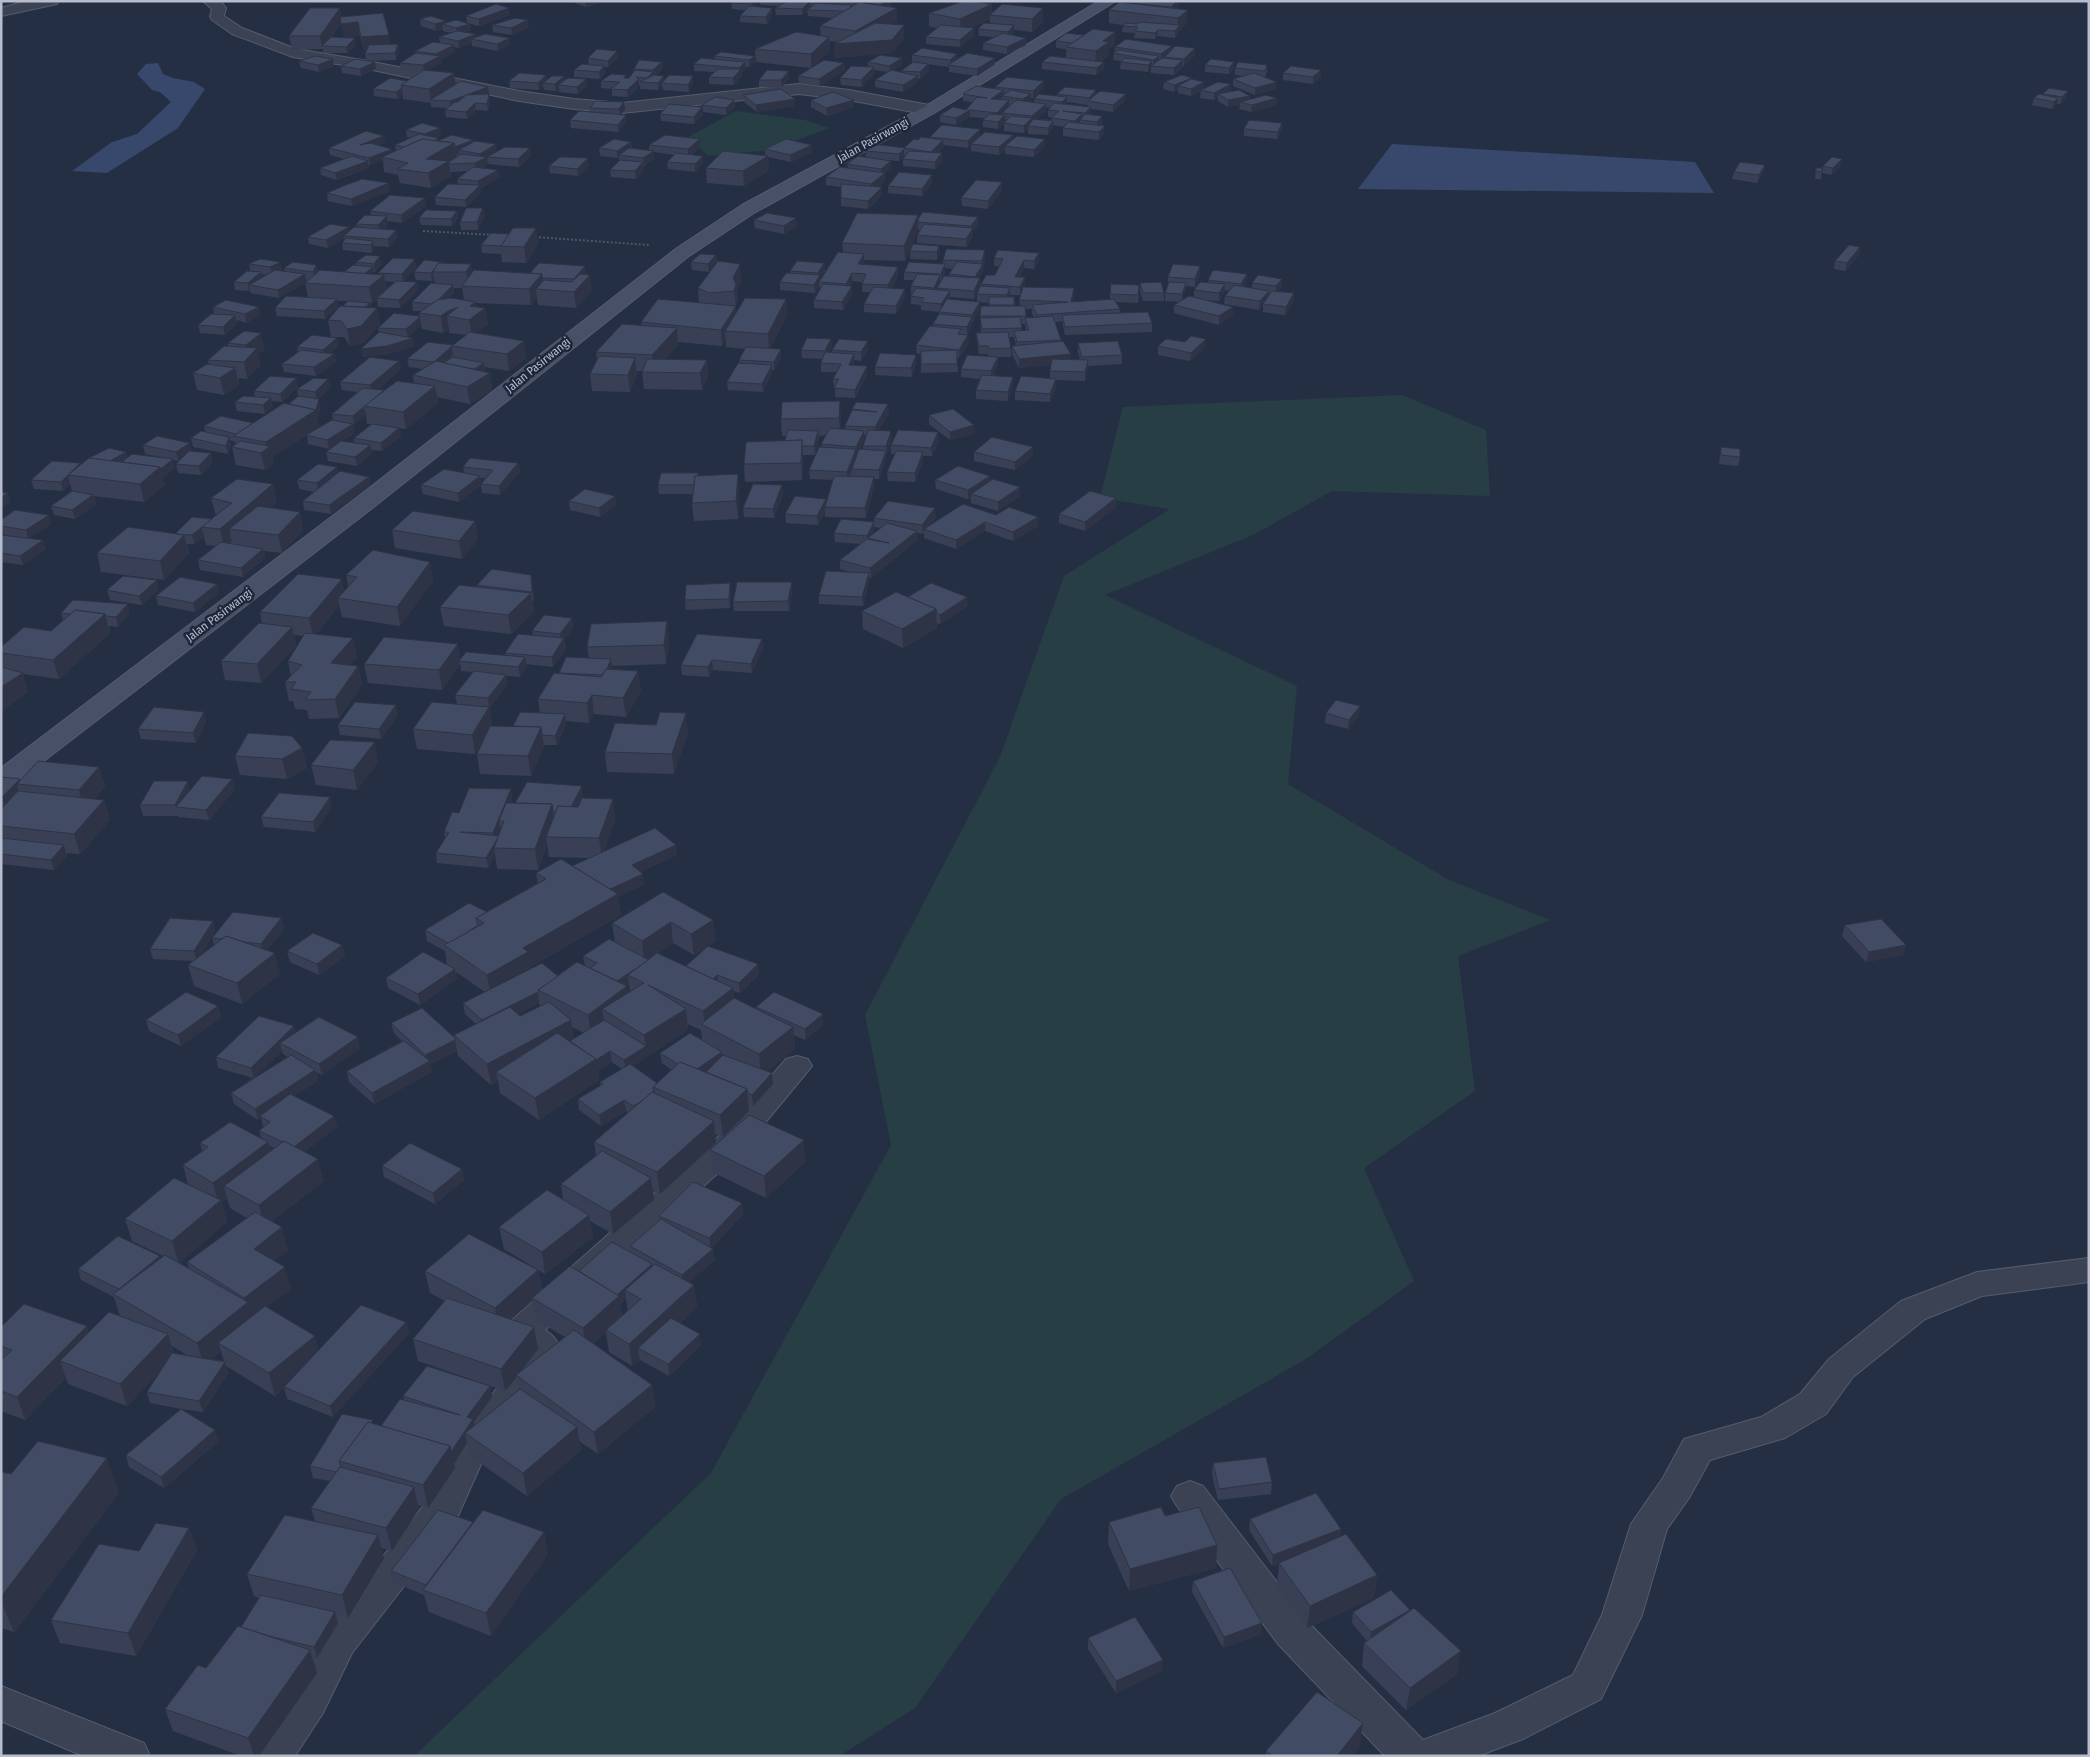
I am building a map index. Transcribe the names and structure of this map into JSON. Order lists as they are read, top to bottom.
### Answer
{
  "streets": {
    "street": ["Jalan Pasirwangi"]
  }
}
